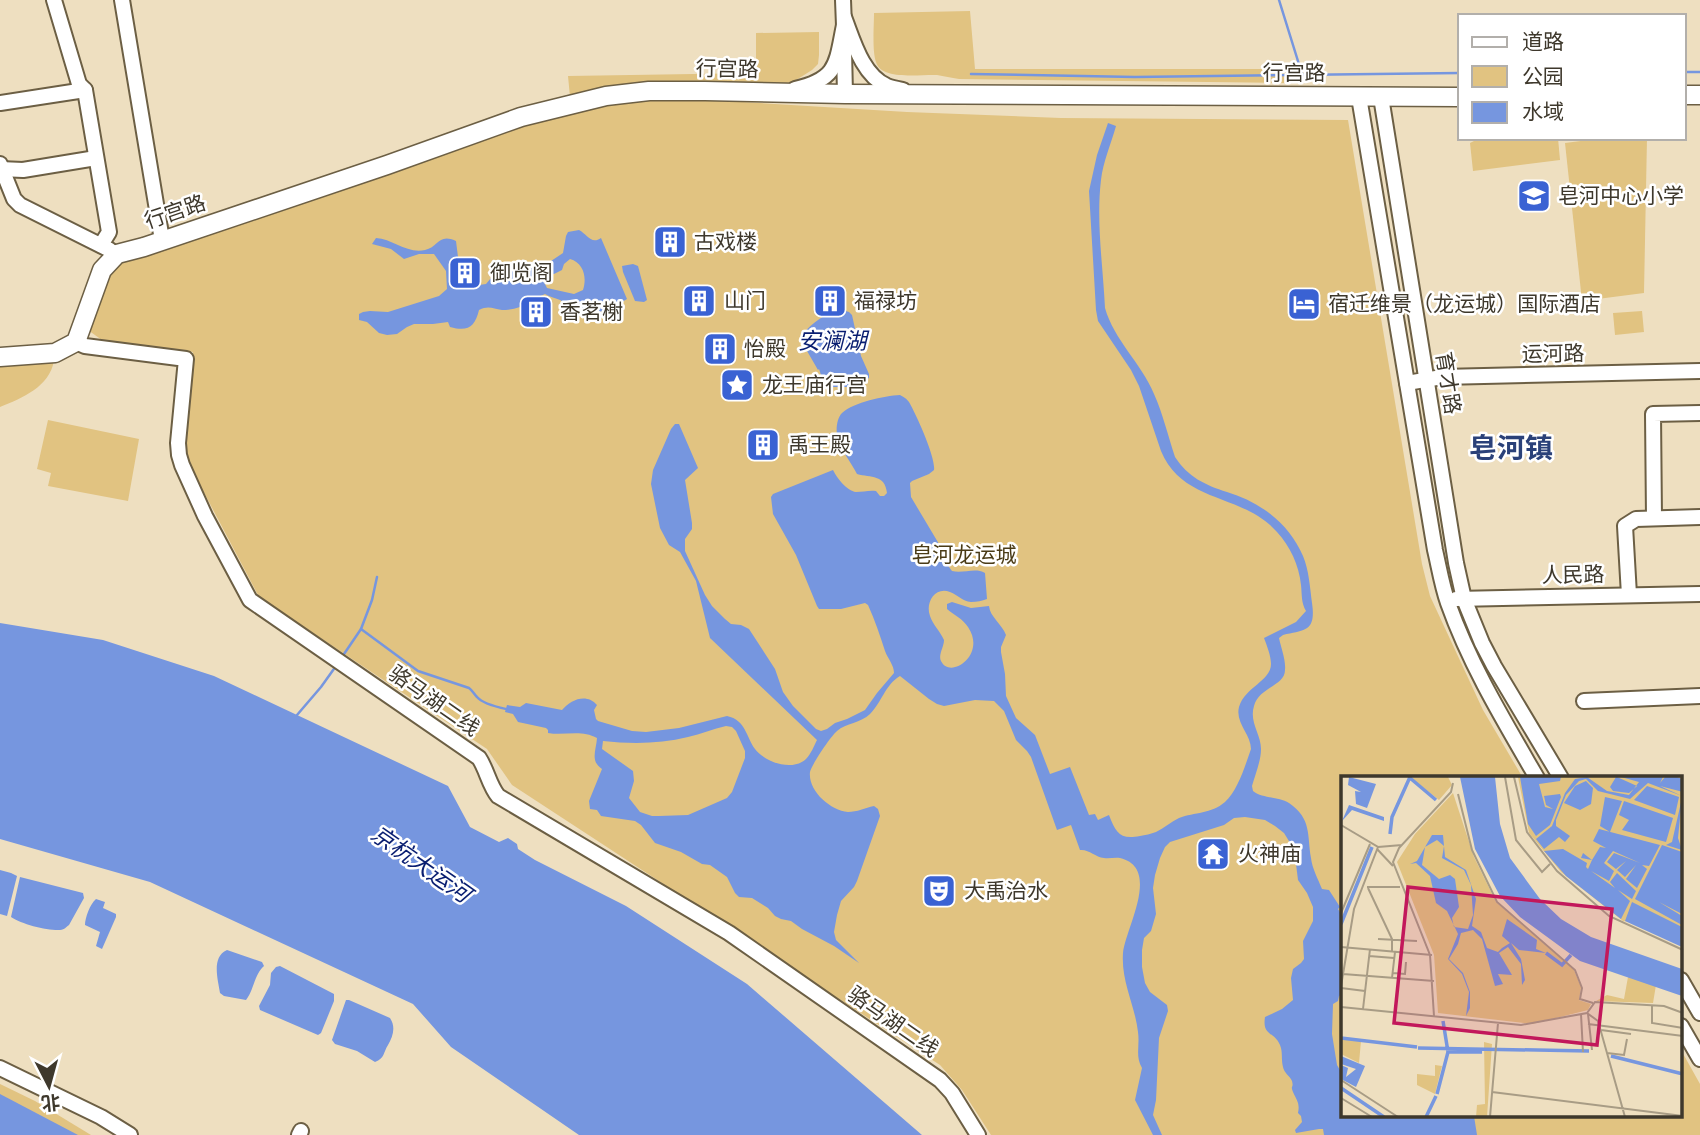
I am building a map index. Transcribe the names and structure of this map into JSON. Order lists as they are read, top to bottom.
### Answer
{
  "streets": {
    "main road": ["行宫路"],
    "street": [
      "运河路",
      "育才路",
      "人民路",
      "骆马湖二线"
    ]
  },
  "crossings": [
    ["行宫路", "育才路"],
    ["运河路", "育才路"],
    ["育才路", "人民路"]
  ],
  "districts": ["皂河镇"],
  "water": ["安澜湖", "京杭大运河"],
  "parks": ["皂河龙运城"],
  "places": {
    "school or university": ["皂河中心小学"],
    "building": [
      "古戏楼",
      "御览阁",
      "山门",
      "福禄坊",
      "香茗榭",
      "怡殿",
      "禹王殿"
    ],
    "hotel": ["宿迁维景（龙运城）国际酒店"],
    "place": ["龙王庙行宫"],
    "temple": ["火神庙"],
    "theatre": ["大禹治水"]
  },
  "legend": ["道路", "公园", "水域"],
  "north": "bottom"
}
